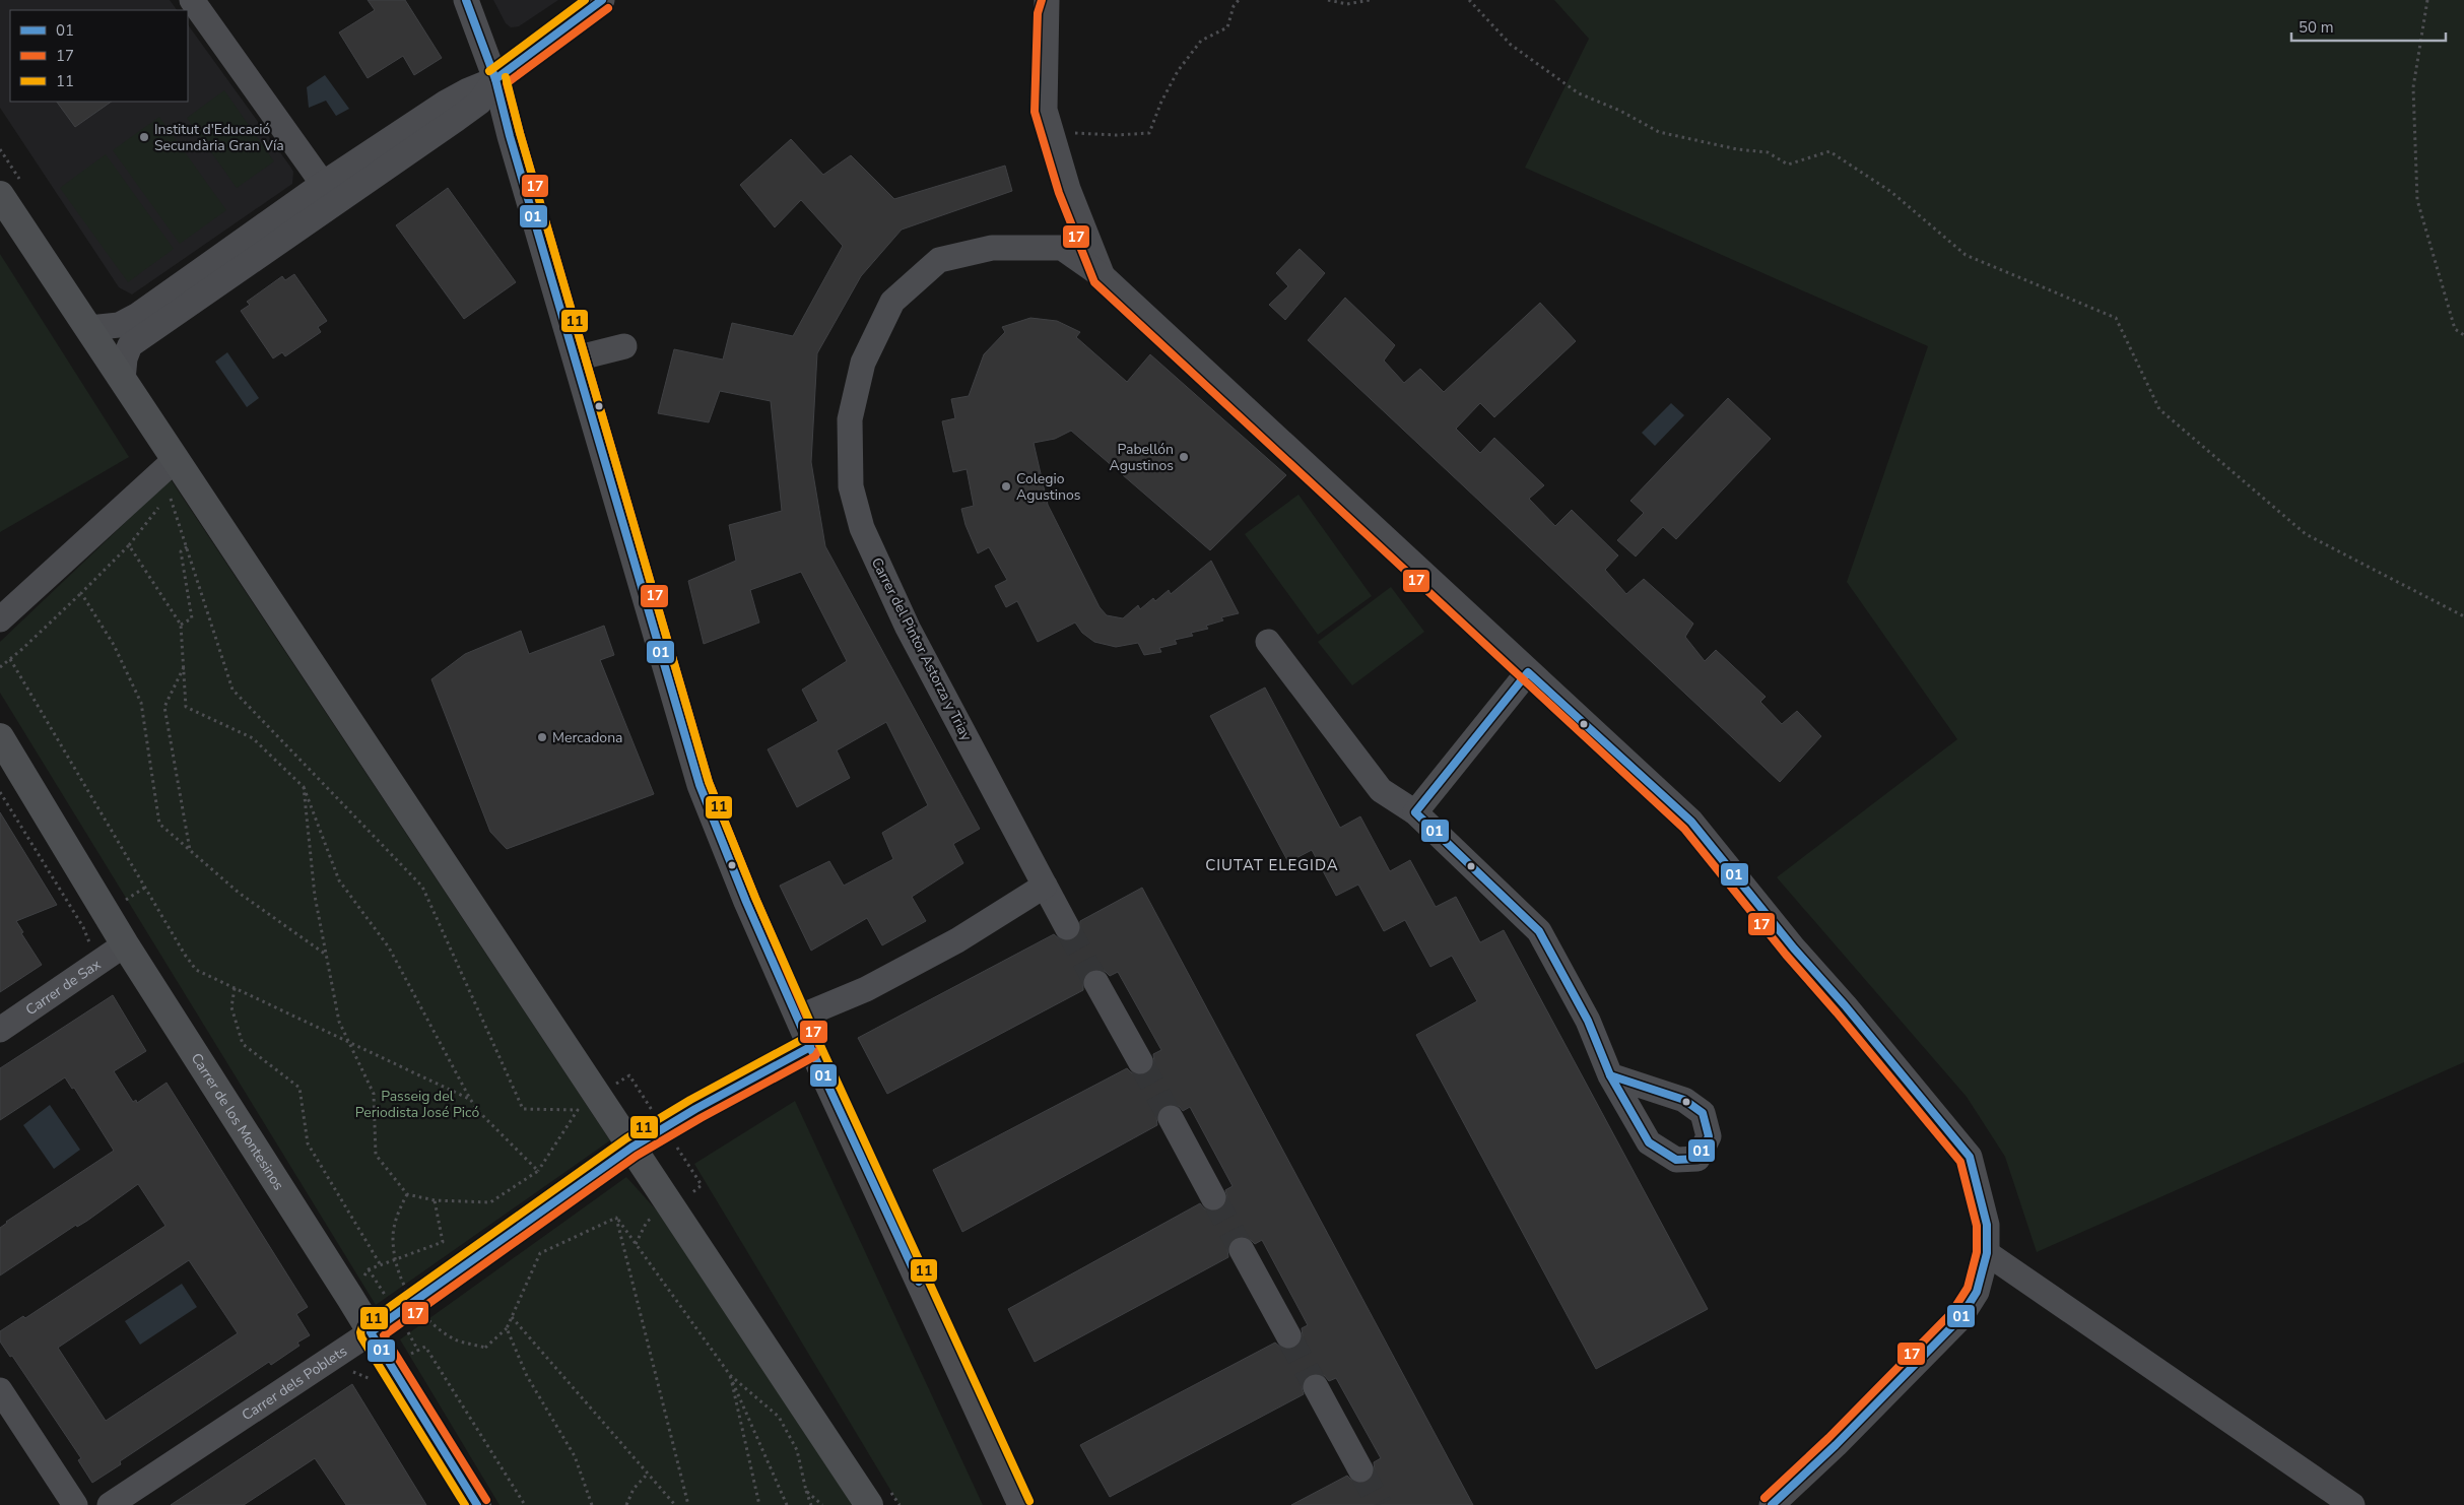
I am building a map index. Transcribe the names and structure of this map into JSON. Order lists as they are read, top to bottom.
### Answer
{
  "streets": {
    "main road": ["Carrer de los Montesinos"],
    "street": ["Carrer del Pintor Astorza y Triay", "Carrer de Sax", "Carrer dels Poblets"]
  },
  "crossings": [
    ["Carrer de Sax", "Carrer de los Montesinos"],
    ["Carrer de los Montesinos", "Carrer dels Poblets"]
  ],
  "districts": ["CIUTAT ELEGIDA"],
  "parks": ["Passeig del Periodista José Picó"],
  "places": [
    "Institut d'Educació Secundària Gran Vía",
    "Pabellón Agustinos",
    "Colegio Agustinos",
    "Mercadona"
  ],
  "lines": ["transit line 01", "transit line 17", "transit line 11"],
  "legend": ["01", "17", "11"],
  "scale_bar": "50 m"
}
